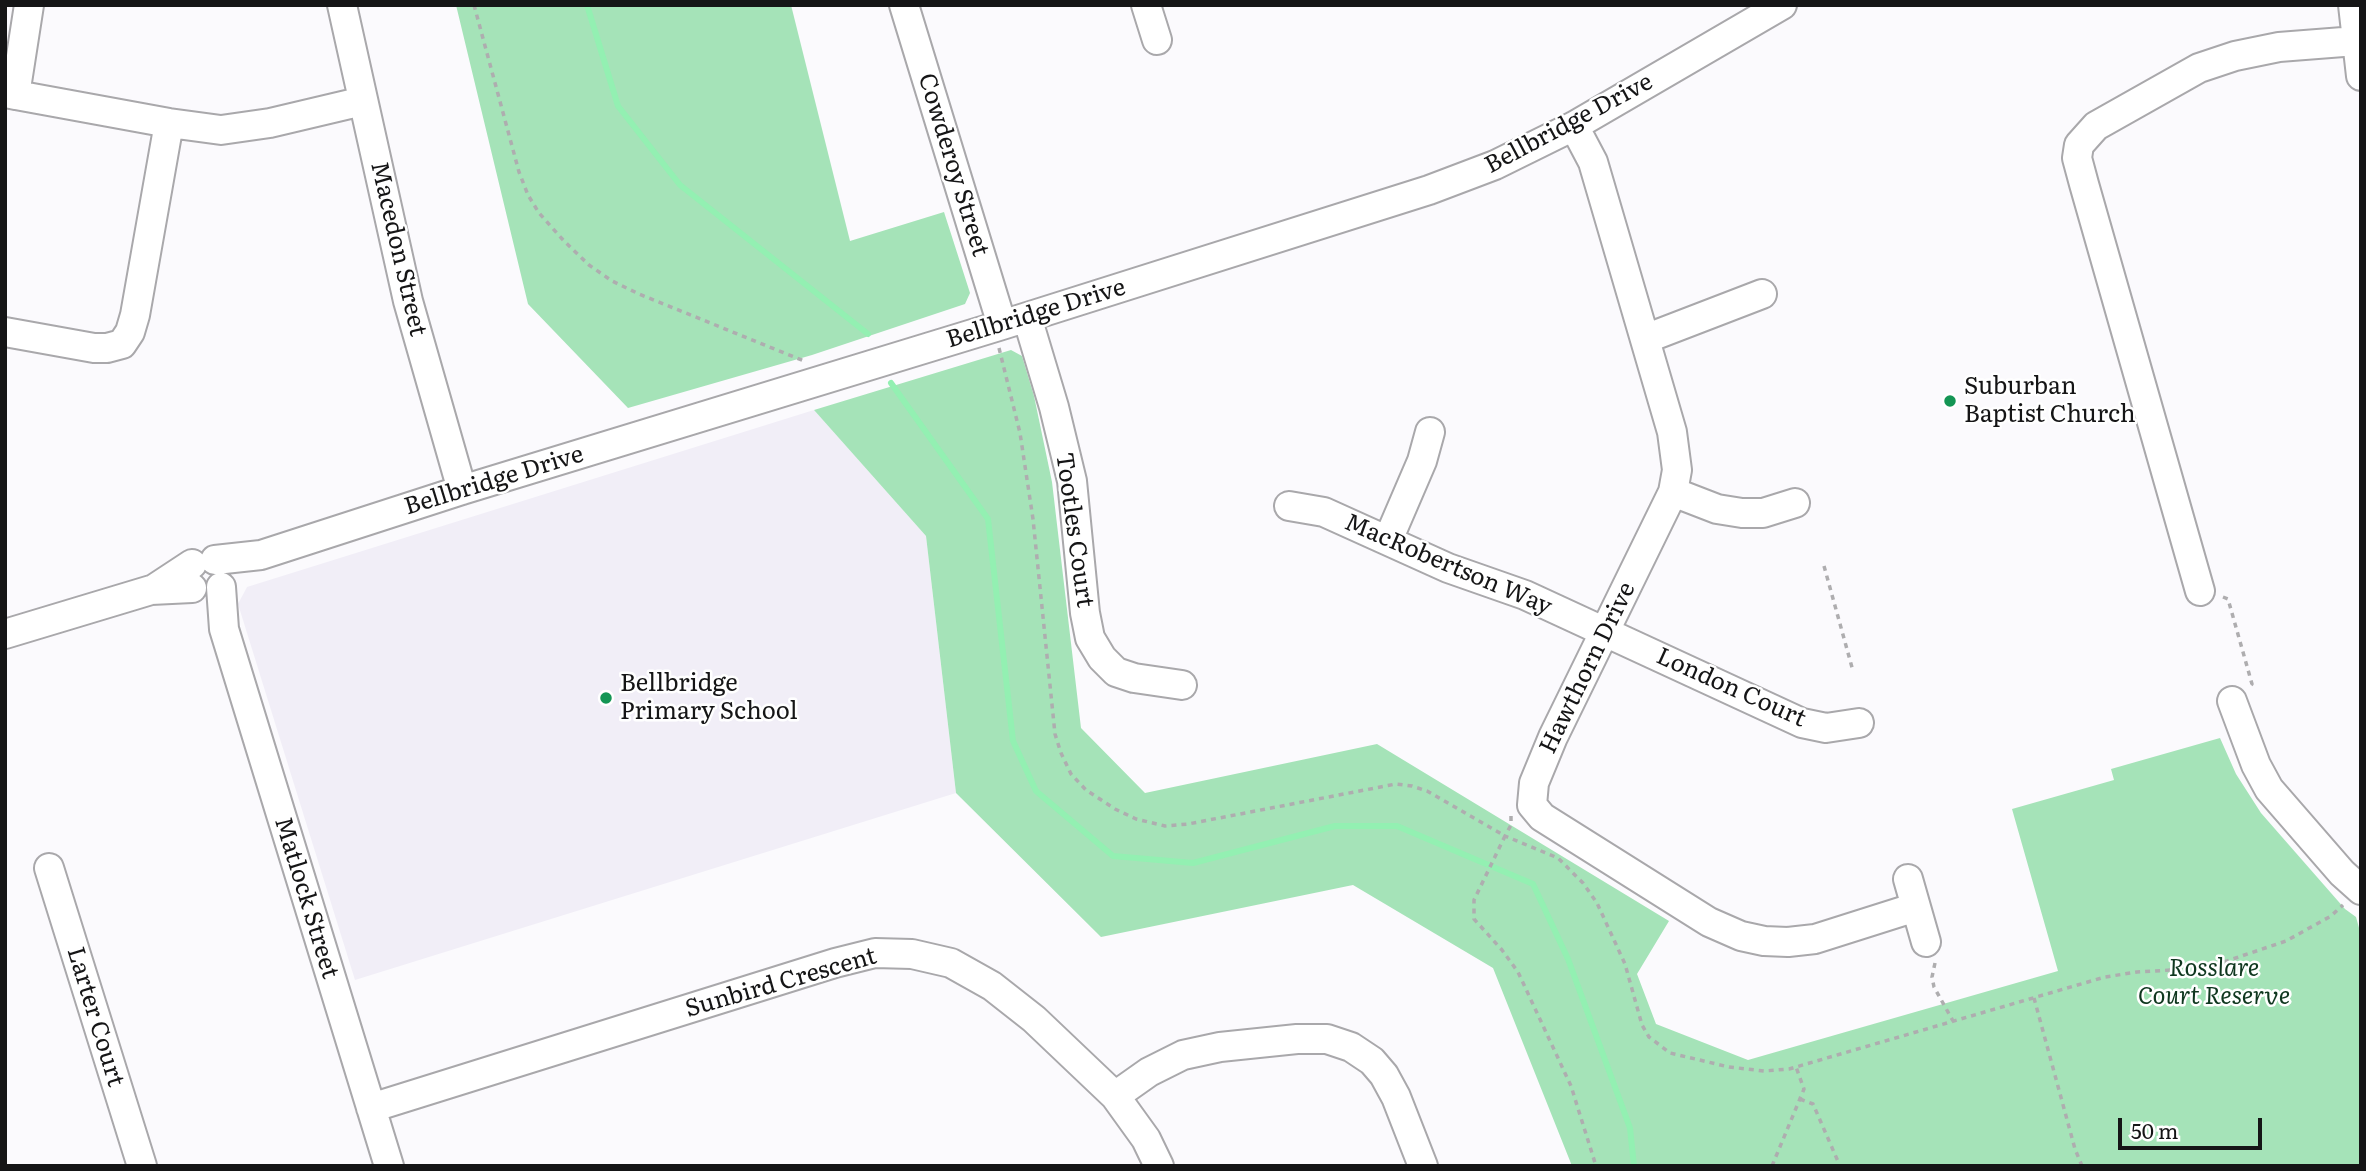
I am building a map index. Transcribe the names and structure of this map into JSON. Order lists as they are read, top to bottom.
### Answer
{
  "streets": {
    "street": [
      "Bellbridge Drive",
      "Cowderoy Street",
      "Macedon Street",
      "Tootles Court",
      "MacRobertson Way",
      "Hawthorn Drive",
      "London Court",
      "Matlock Street",
      "Sunbird Crescent",
      "Larter Court"
    ]
  },
  "crossings": [
    ["Bellbridge Drive", "Cowderoy Street"],
    ["Bellbridge Drive", "Macedon Street"],
    ["Bellbridge Drive", "Tootles Court"],
    ["Bellbridge Drive", "Hawthorn Drive"],
    ["Bellbridge Drive", "Matlock Street"],
    ["Cowderoy Street", "Tootles Court"],
    ["MacRobertson Way", "Hawthorn Drive"],
    ["MacRobertson Way", "London Court"],
    ["Hawthorn Drive", "London Court"],
    ["Matlock Street", "Sunbird Crescent"]
  ],
  "parks": ["Rosslare Court Reserve"],
  "places": ["Suburban Baptist Church", "Bellbridge Primary School"],
  "scale_bar": "50 m"
}
